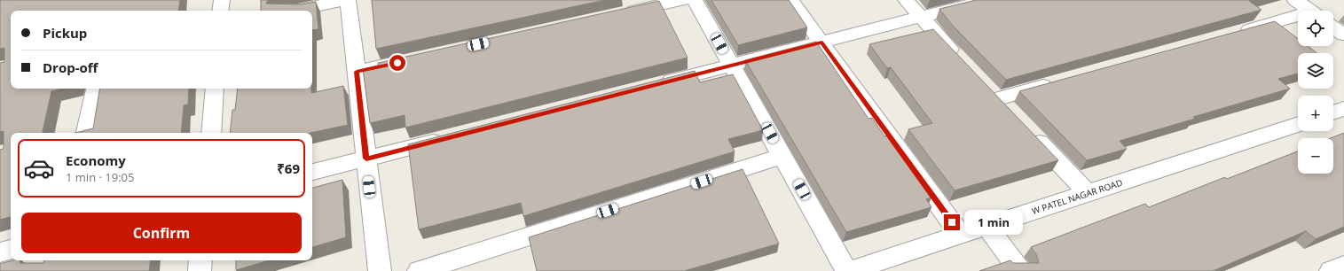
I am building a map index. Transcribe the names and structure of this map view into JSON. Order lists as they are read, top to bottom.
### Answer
{
  "streets": {
    "street": ["W PATEL NAGAR ROAD"]
  },
  "page": {
    "map_buttons": ["+", "−"],
    "banner": ["Pickup", "Drop-off"],
    "list": [
      {
        "name": "Economy",
        "note": "1 min · 19:05",
        "value": "₹69"
      }
    ],
    "buttons": "Confirm",
    "bubble": "1 min"
  }
}
